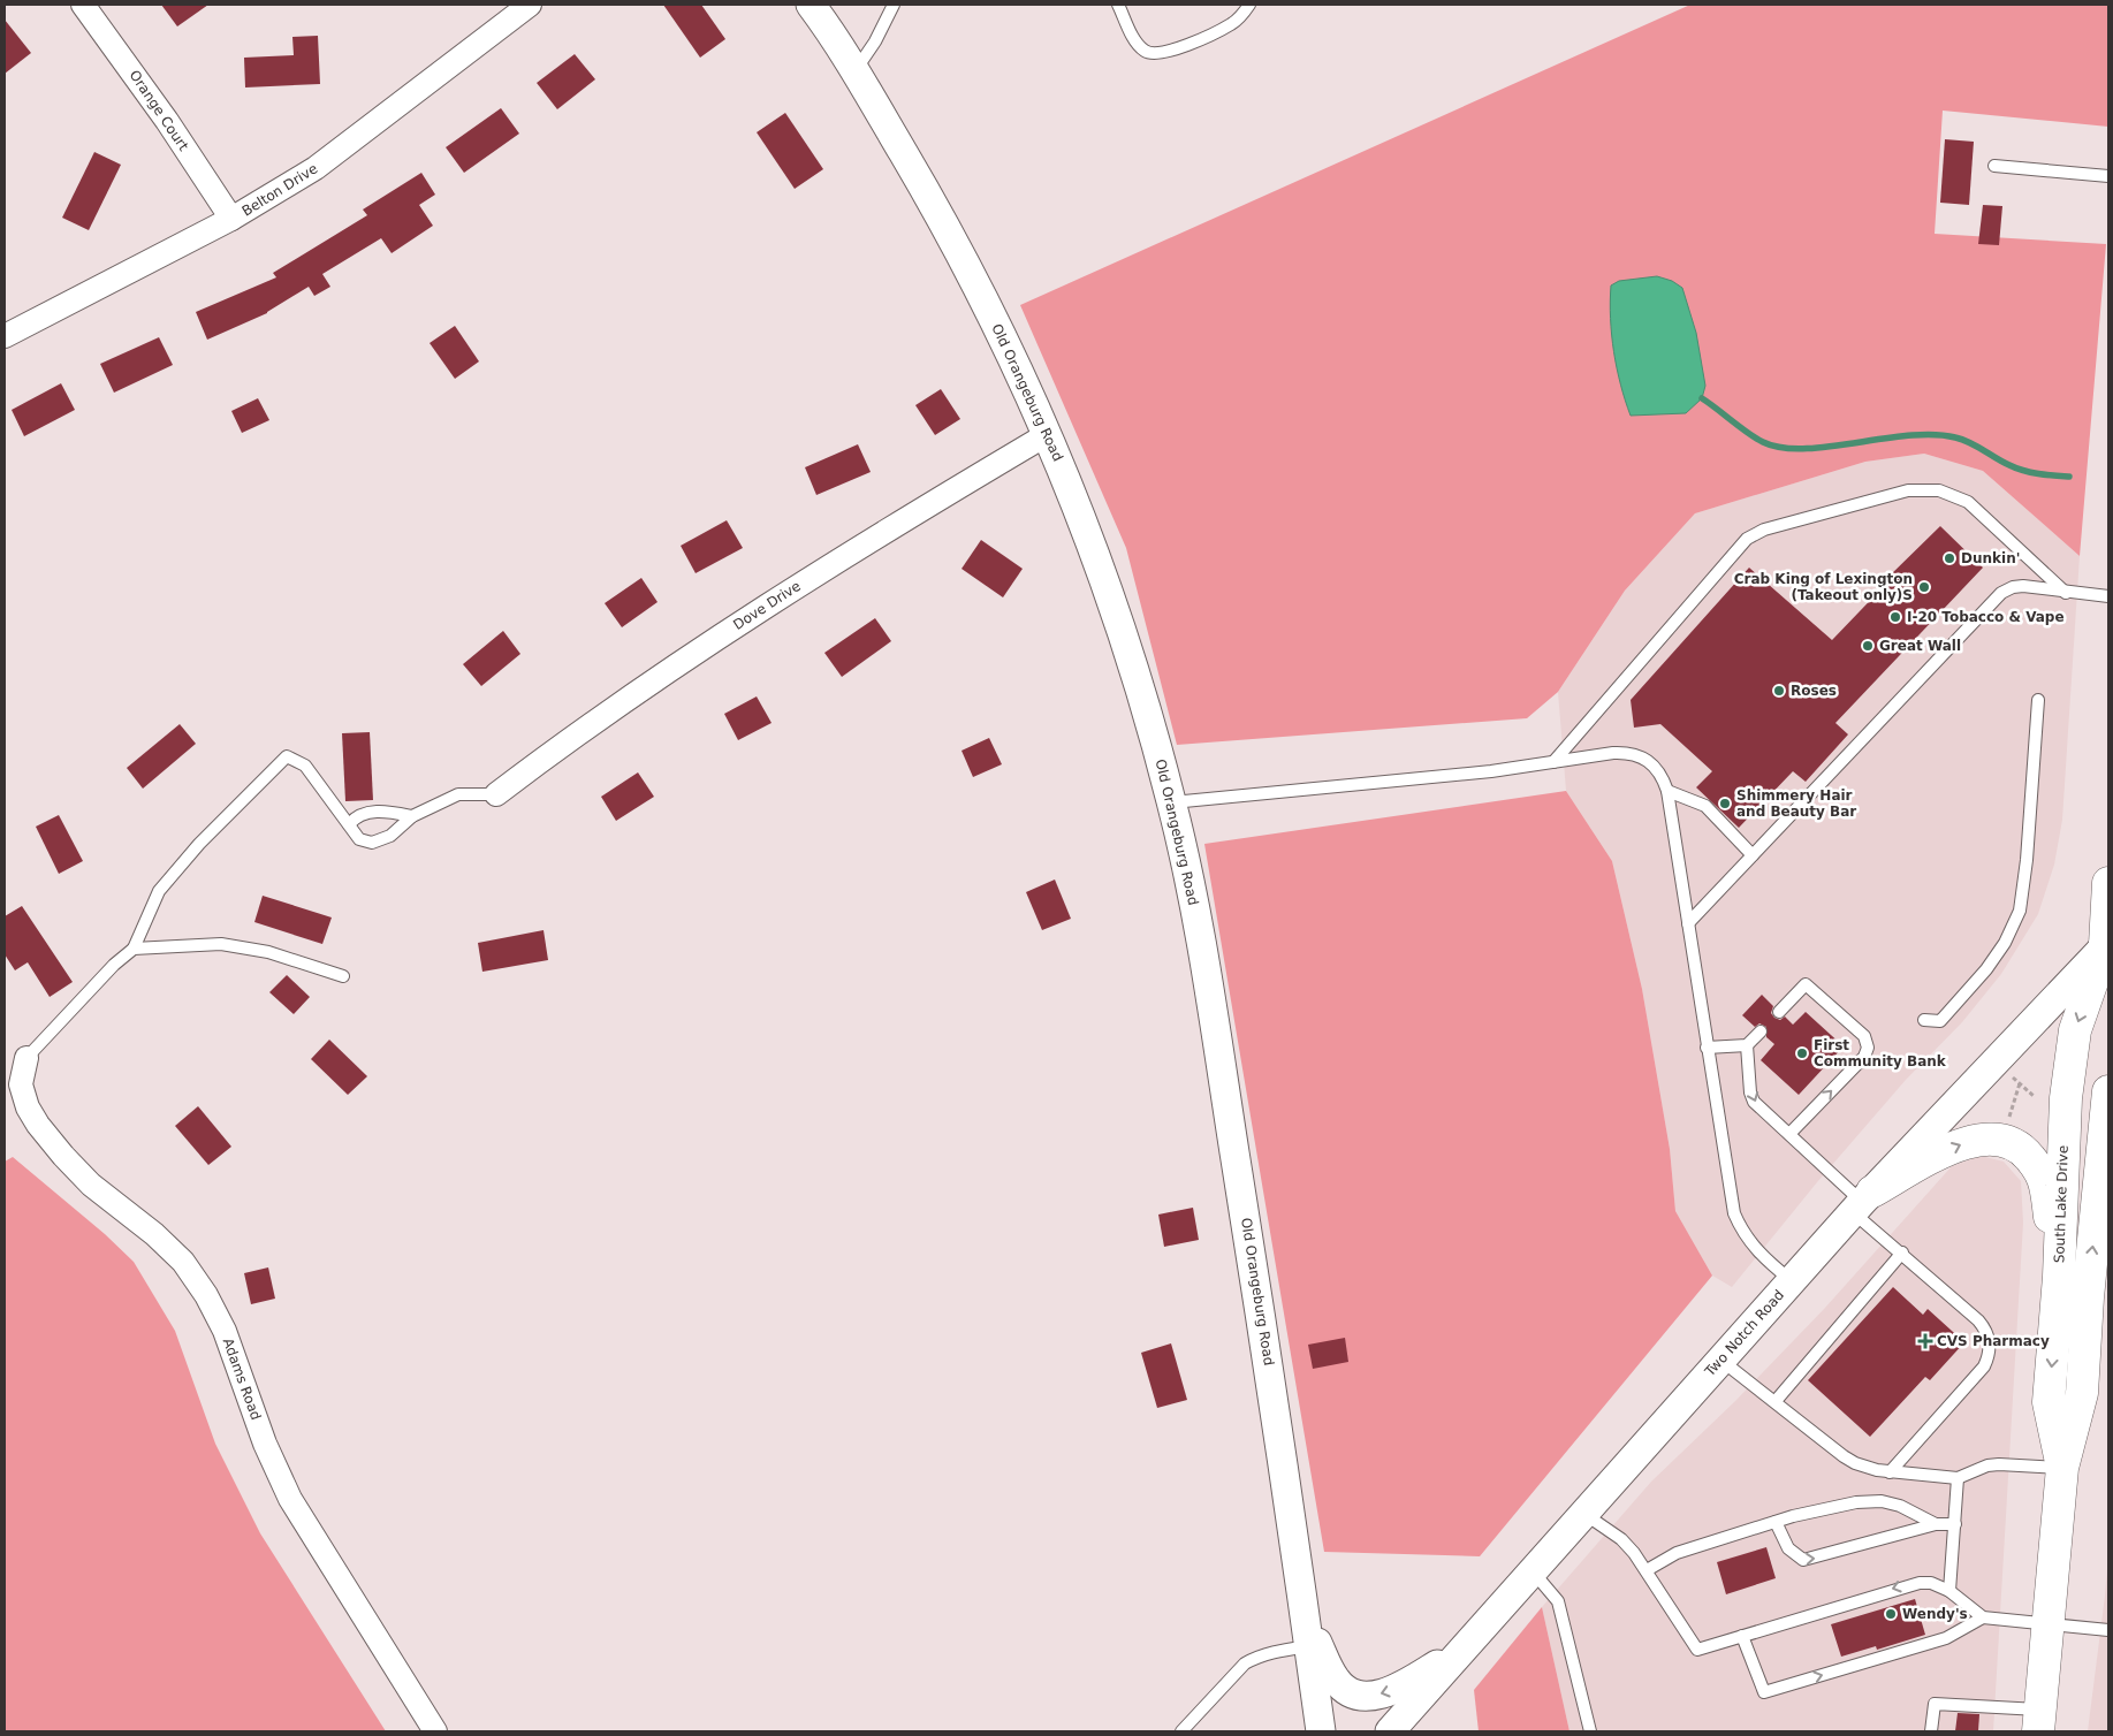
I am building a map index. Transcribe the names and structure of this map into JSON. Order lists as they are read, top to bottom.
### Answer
{
  "streets": {
    "main road": ["South Lake Drive"],
    "street": [
      "Orange Court",
      "Belton Drive",
      "Old Orangeburg Road",
      "Dove Drive",
      "Two Notch Road",
      "Adams Road"
    ]
  },
  "crossings": [
    ["Orange Court", "Belton Drive"],
    ["Old Orangeburg Road", "Dove Drive"],
    ["South Lake Drive", "Two Notch Road"]
  ],
  "places": {
    "other": [
      "Dunkin'",
      "Crab King of Lexington (Takeout only)S",
      "I-20 Tobacco & Vape",
      "Great Wall",
      "Roses",
      "Shimmery Hair and Beauty Bar",
      "First Community Bank",
      "Wendy's"
    ],
    "health": ["CVS Pharmacy"]
  }
}
